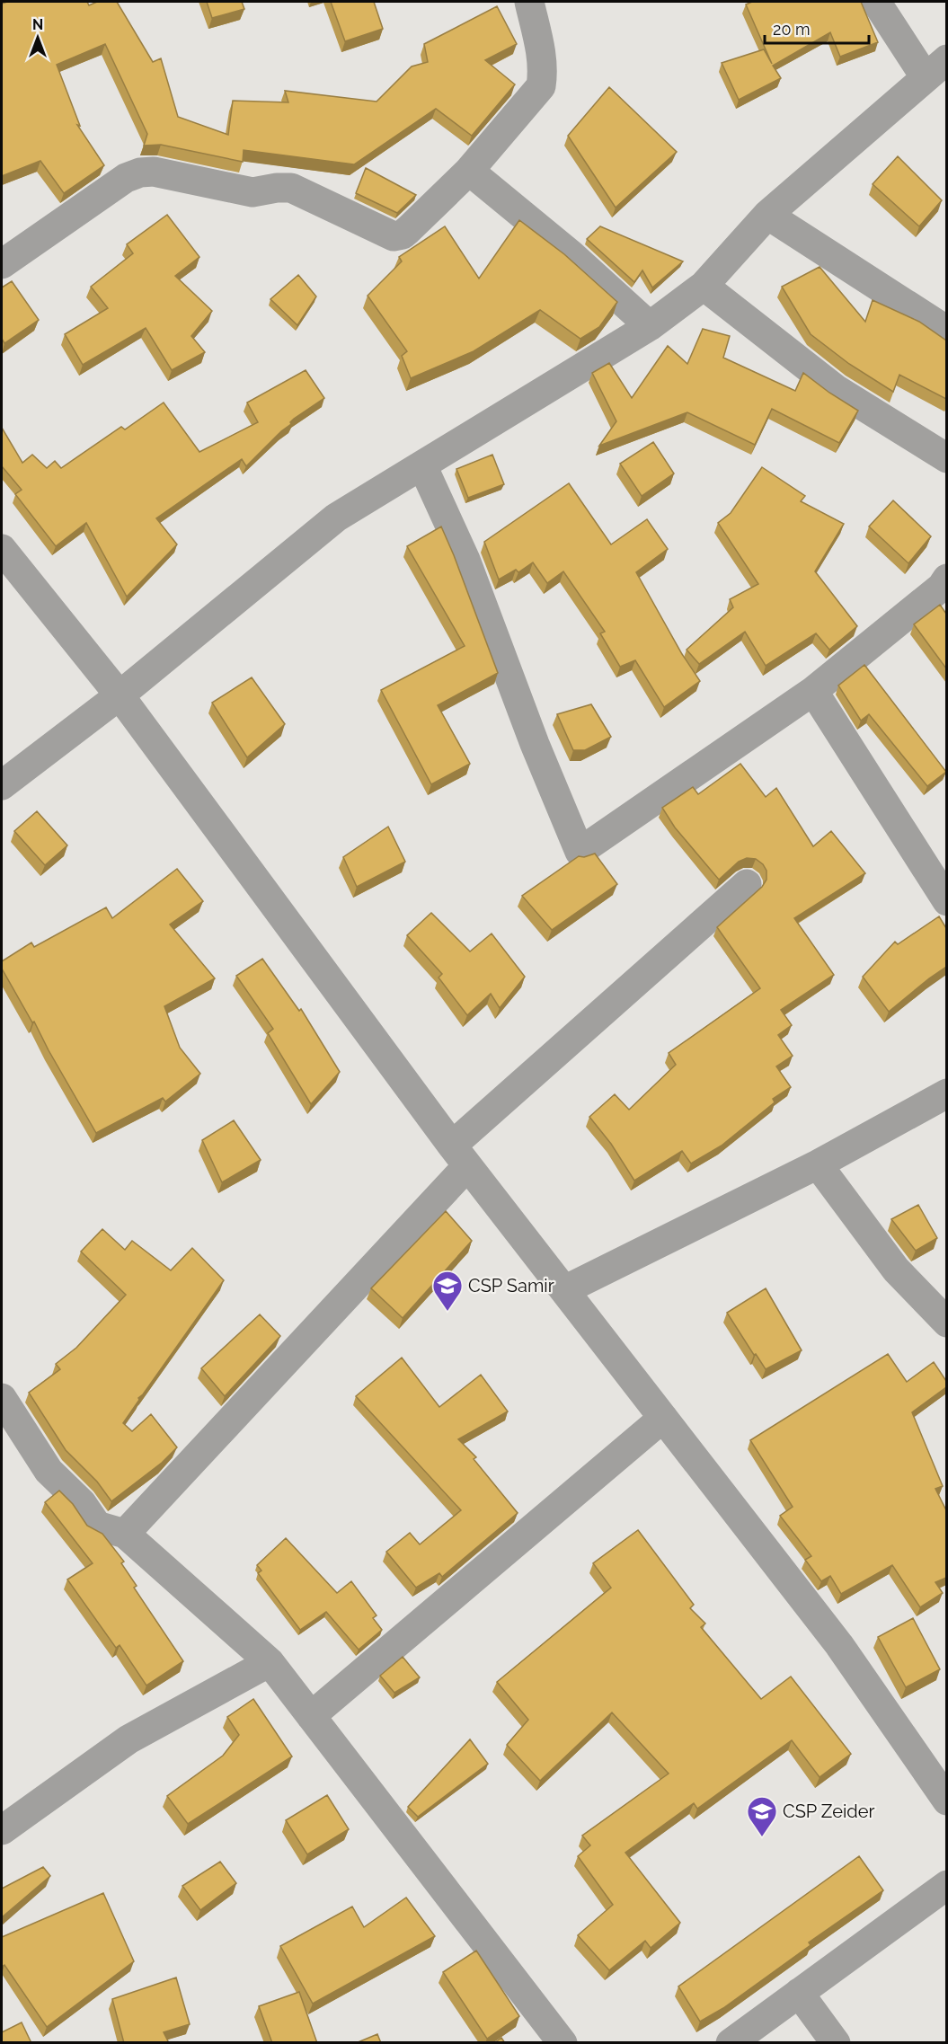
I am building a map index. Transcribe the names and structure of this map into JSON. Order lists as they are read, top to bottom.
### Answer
{
  "places": {
    "school or university": ["CSP Samir", "CSP Zeider"]
  },
  "scale_bar": "20 m",
  "north": "top"
}
